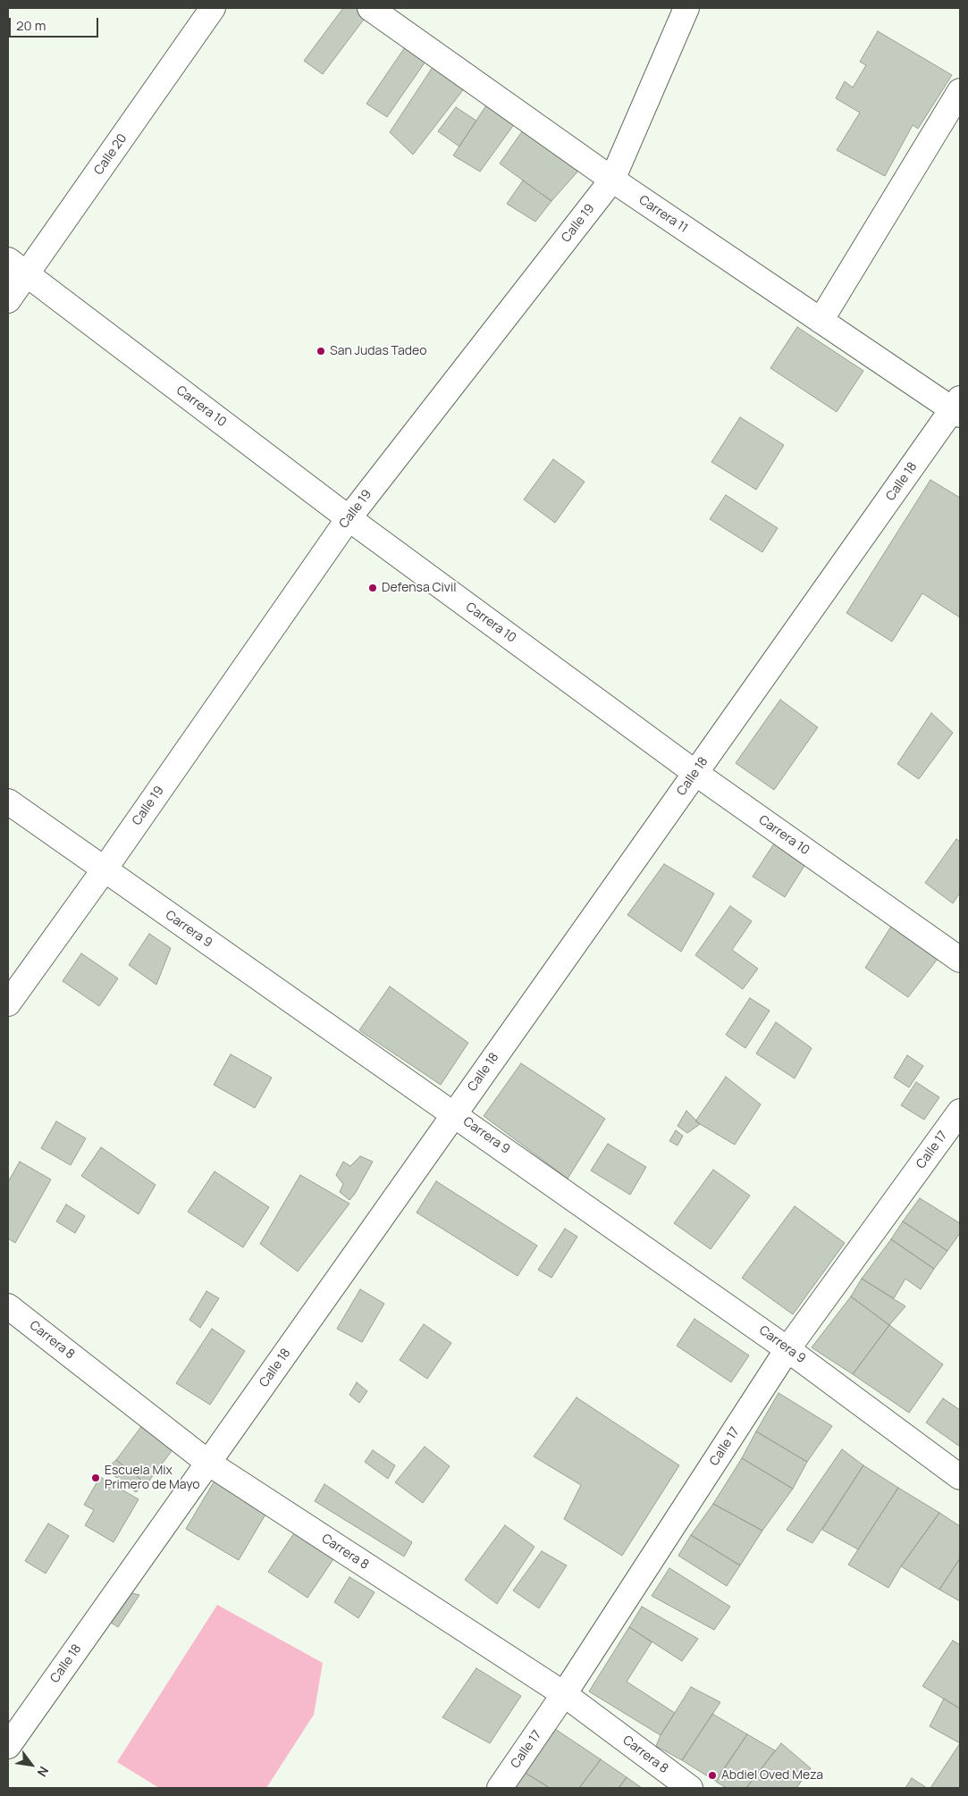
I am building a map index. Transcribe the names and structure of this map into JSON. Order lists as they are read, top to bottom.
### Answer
{
  "streets": {
    "street": [
      "Calle 20",
      "Carrera 11",
      "Calle 19",
      "Carrera 10",
      "Calle 18",
      "Carrera 9",
      "Calle 17",
      "Carrera 8"
    ]
  },
  "crossings": [
    ["Calle 20", "Carrera 10"],
    ["Carrera 11", "Calle 19"],
    ["Carrera 11", "Calle 18"],
    ["Calle 19", "Carrera 10"],
    ["Calle 19", "Carrera 9"],
    ["Carrera 10", "Calle 18"],
    ["Calle 18", "Carrera 9"],
    ["Calle 18", "Carrera 8"],
    ["Carrera 9", "Calle 17"],
    ["Calle 17", "Carrera 8"]
  ],
  "places": [
    "San Judas Tadeo",
    "Defensa Civil",
    "Escuela Mix Primero de Mayo",
    "Abdiel Oved Meza"
  ],
  "scale_bar": "20 m",
  "north": "bottom right"
}
